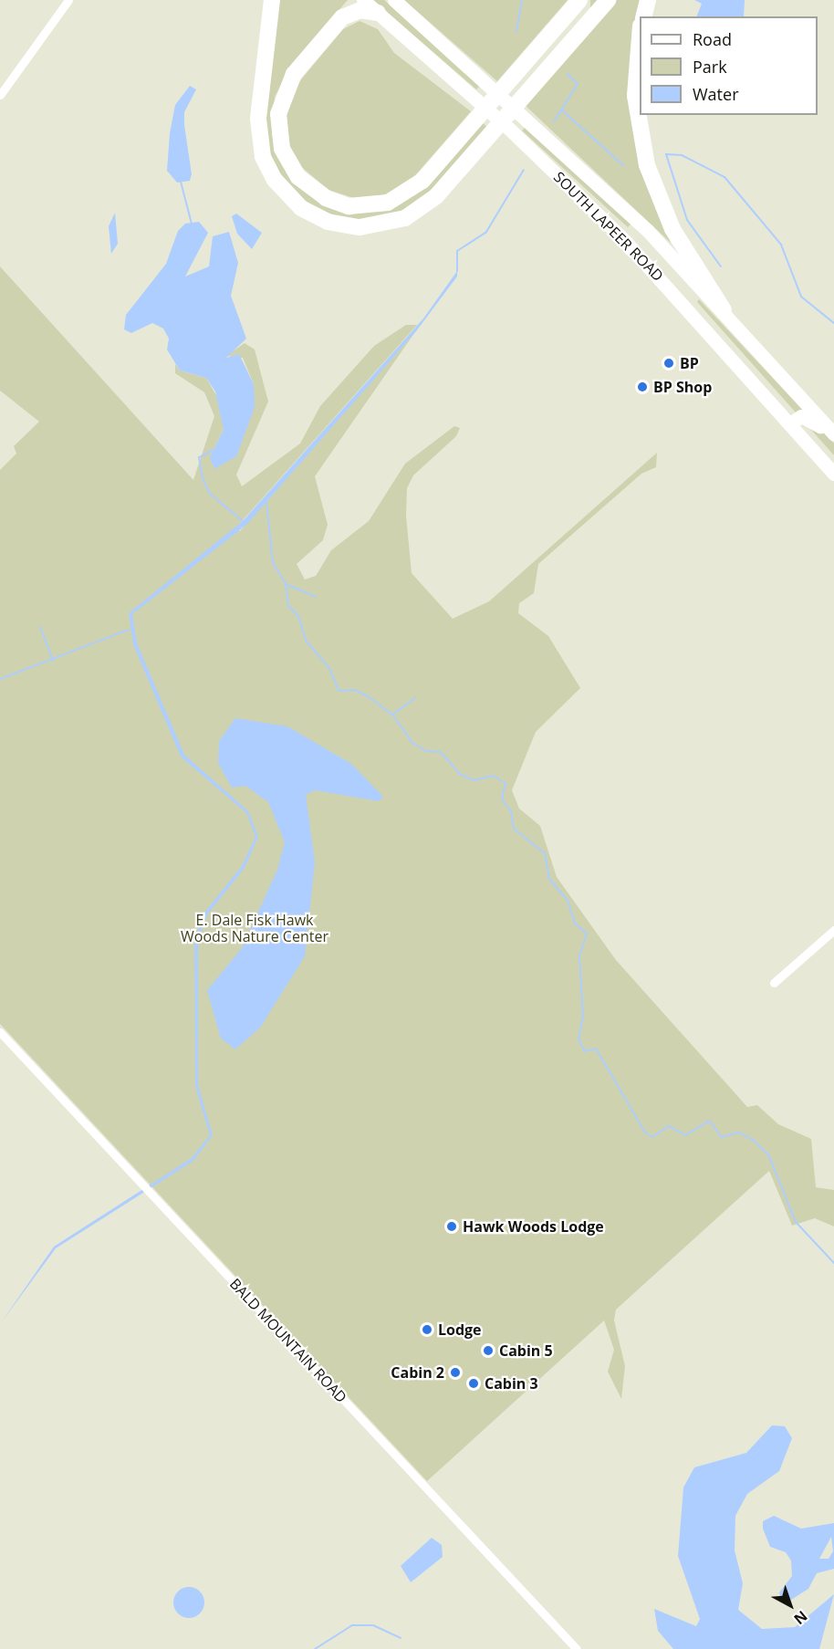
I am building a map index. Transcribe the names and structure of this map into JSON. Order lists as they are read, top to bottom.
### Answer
{
  "streets": {
    "main road": ["SOUTH LAPEER ROAD"],
    "street": ["BALD MOUNTAIN ROAD"]
  },
  "parks": ["E. Dale Fisk Hawk Woods Nature Center"],
  "places": [
    "BP",
    "BP Shop",
    "Hawk Woods Lodge",
    "Lodge",
    "Cabin 5",
    "Cabin 2",
    "Cabin 3"
  ],
  "legend": ["Road", "Park", "Water"],
  "north": "bottom right"
}
